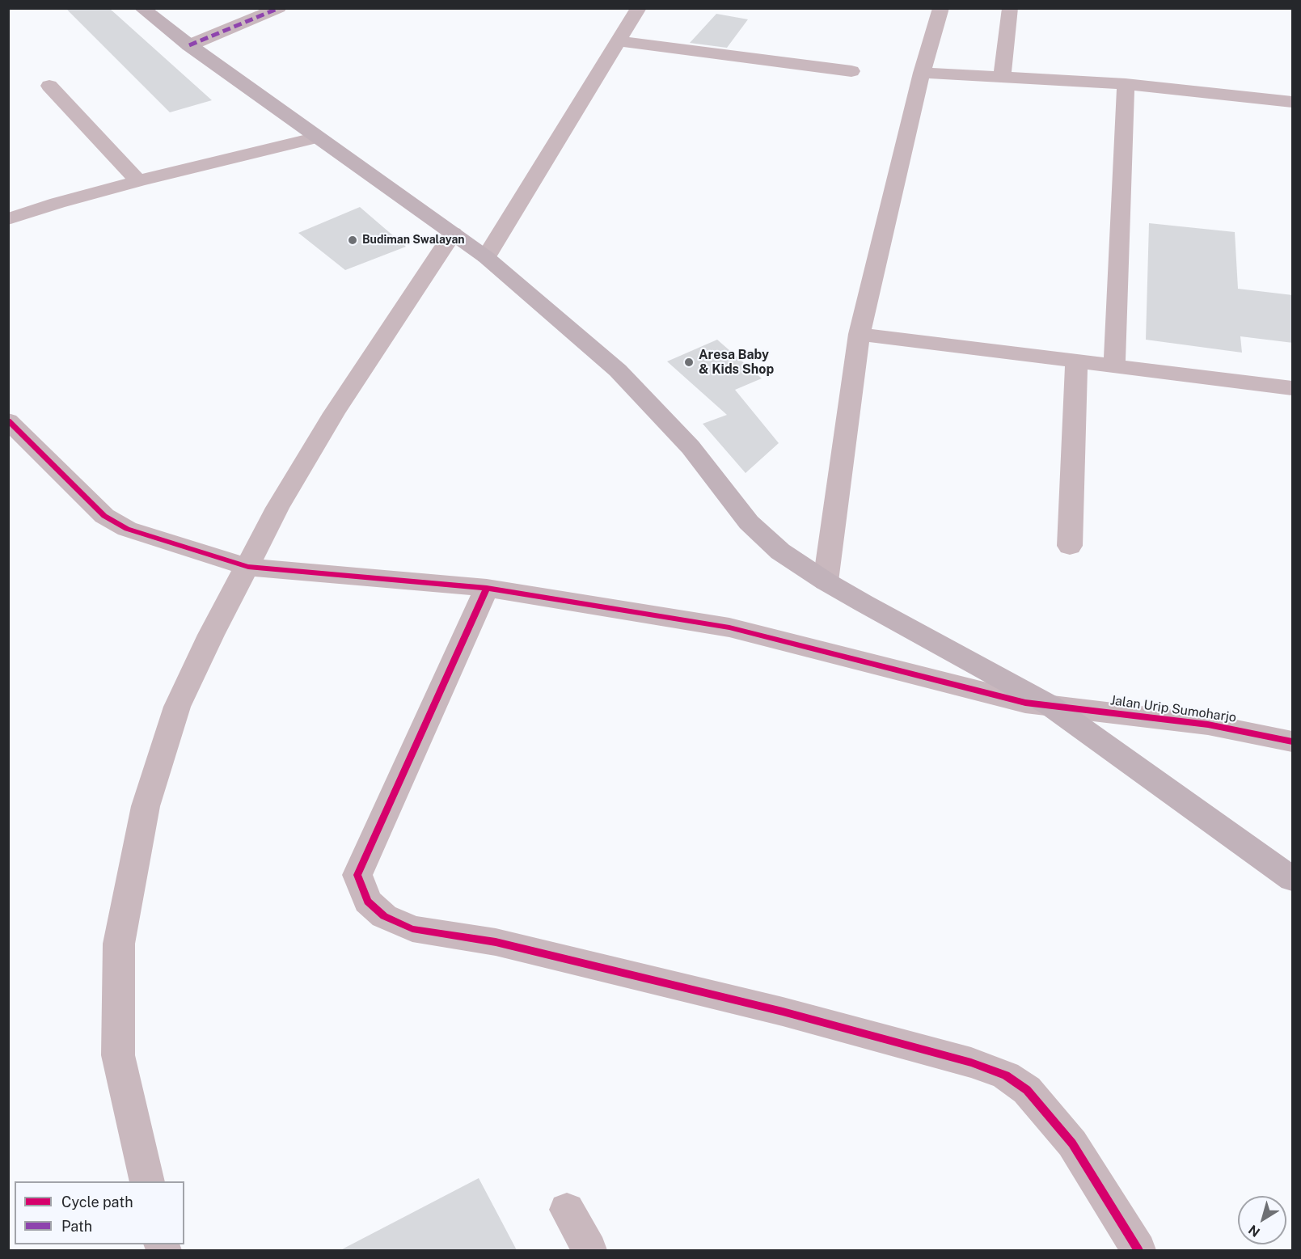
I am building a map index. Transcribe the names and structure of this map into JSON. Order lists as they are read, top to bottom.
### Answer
{
  "streets": {
    "street": ["Jalan Urip Sumoharjo"]
  },
  "places": ["Budiman Swalayan", "Aresa Baby & Kids Shop"],
  "legend": ["Cycle path", "Path"],
  "north": "bottom left"
}
